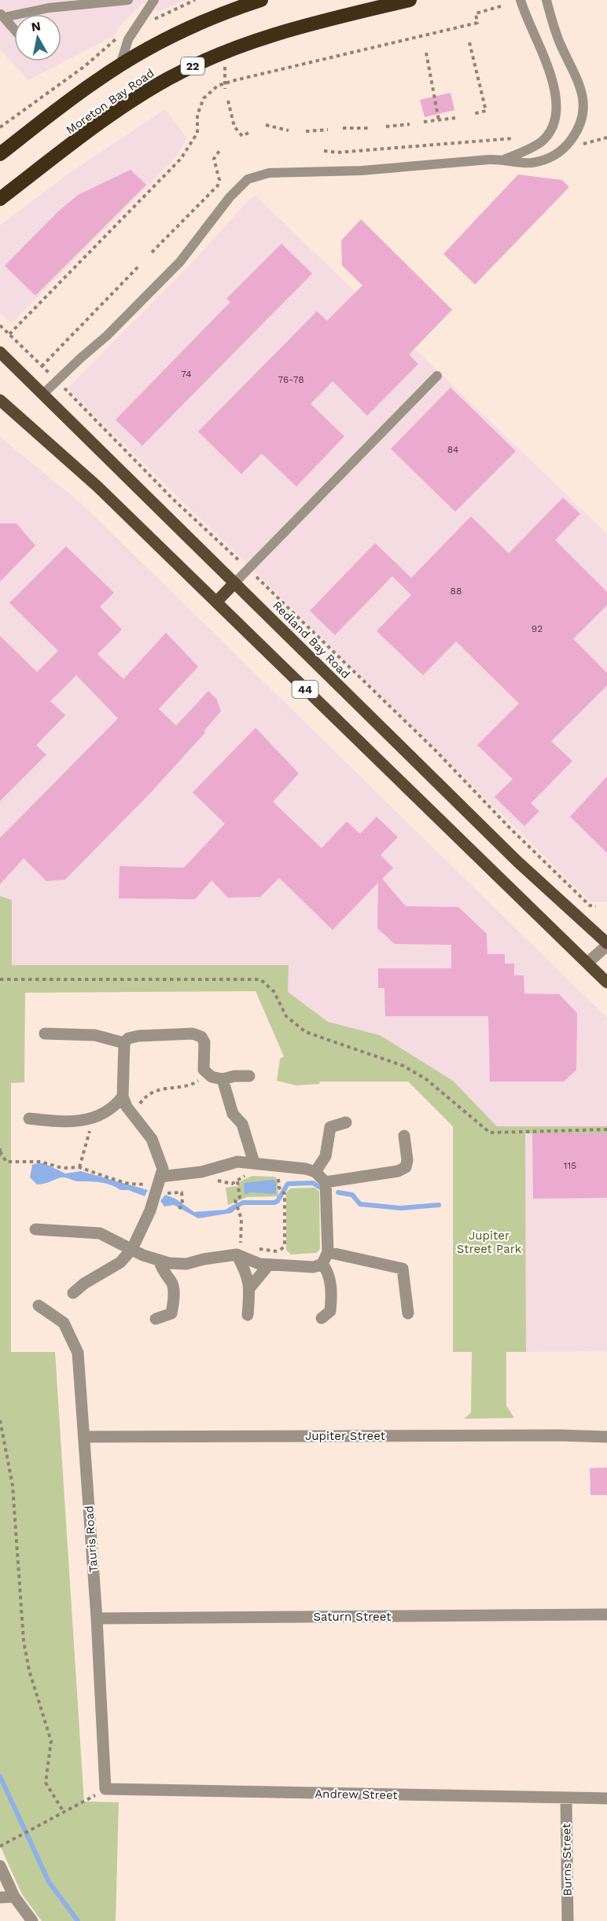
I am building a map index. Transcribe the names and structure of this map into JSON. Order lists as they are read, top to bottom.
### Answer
{
  "streets": {
    "highway": ["22", "Moreton Bay Road"],
    "main road": ["Redland Bay Road", "44"],
    "street": [
      "Jupiter Street",
      "Tauris Road",
      "Saturn Street",
      "Andrew Street",
      "Burns Street"
    ]
  },
  "crossings": [
    ["Jupiter Street", "Tauris Road"],
    ["Tauris Road", "Saturn Street"],
    ["Tauris Road", "Andrew Street"],
    ["Andrew Street", "Burns Street"]
  ],
  "parks": ["Jupiter Street Park"],
  "house_numbers": [
    "74",
    "76-78",
    "84",
    "88",
    "92",
    "115"
  ],
  "north": "top"
}
